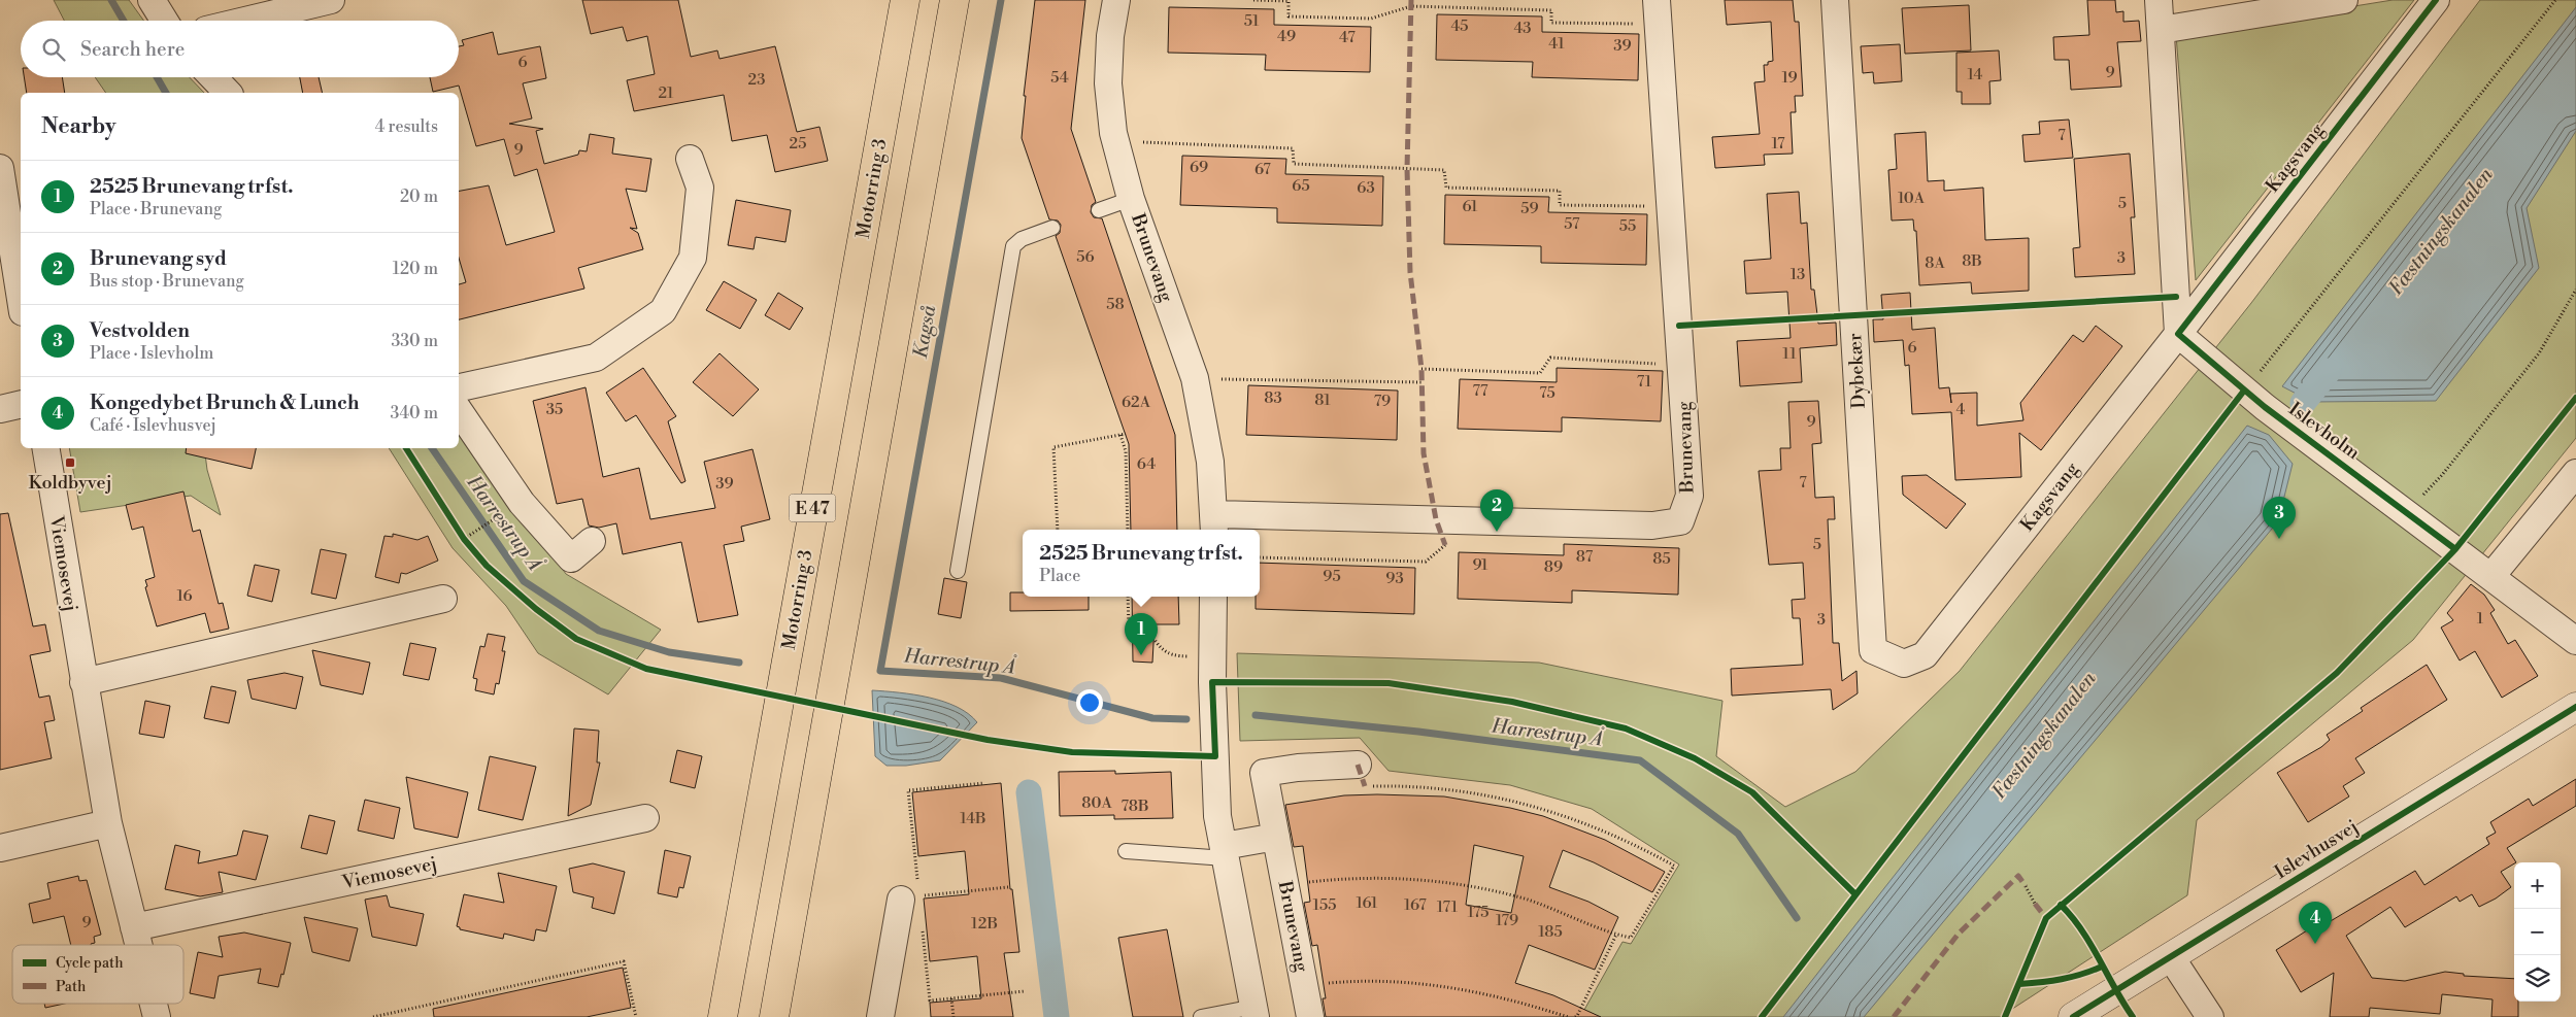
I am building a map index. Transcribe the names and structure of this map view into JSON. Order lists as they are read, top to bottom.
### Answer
{
  "streets": {
    "highway": ["Motorring 3", "E 47"],
    "street": [
      "Kagsvang",
      "Brunevang",
      "Dybekær",
      "Islevholm",
      "Viemosevej",
      "Islevhusvej"
    ]
  },
  "crossings": [
    ["Kagsvang", "Dybekær"],
    ["Kagsvang", "Islevholm"]
  ],
  "water": ["Fæstningskanalen", "Kagså", "Harrestrup Å"],
  "places": {
    "transit": ["Koldbyvej"]
  },
  "house_numbers": [
    "51",
    "45",
    "43",
    "49",
    "47",
    "41",
    "39",
    "6",
    "9",
    "14",
    "54",
    "19",
    "23",
    "21",
    "7",
    "25",
    "17",
    "9",
    "69",
    "67",
    "65",
    "63",
    "10A",
    "5",
    "61",
    "59",
    "57",
    "55",
    "56",
    "3",
    "8B",
    "8A",
    "13",
    "58",
    "6",
    "11",
    "71",
    "77",
    "75",
    "83",
    "81",
    "79",
    "62A",
    "35",
    "4",
    "9",
    "64",
    "7",
    "39",
    "5",
    "87",
    "85",
    "91",
    "89",
    "95",
    "93",
    "16",
    "1",
    "3",
    "80A",
    "78B",
    "14B",
    "161",
    "155",
    "167",
    "171",
    "175",
    "179",
    "9",
    "12B",
    "185"
  ],
  "legend": ["Cycle path", "Path"],
  "page": {
    "search": "Search here",
    "heading": ["Nearby", "4 results"],
    "list": [
      {
        "mark": "1",
        "name": "2525 Brunevang trfst.",
        "note": "Place · Brunevang",
        "value": "20 m"
      },
      {
        "mark": "2",
        "name": "Brunevang syd",
        "note": "Bus stop · Brunevang",
        "value": "120 m"
      },
      {
        "mark": "3",
        "name": "Vestvolden",
        "note": "Place · Islevholm",
        "value": "330 m"
      },
      {
        "mark": "4",
        "name": "Kongedybet Brunch & Lunch",
        "note": "Café · Islevhusvej",
        "value": "340 m"
      }
    ],
    "pins": [
      "2",
      "3",
      "1",
      "4"
    ],
    "popup": ["2525 Brunevang trfst.", "Place"],
    "map_buttons": ["+", "−"]
  }
}
